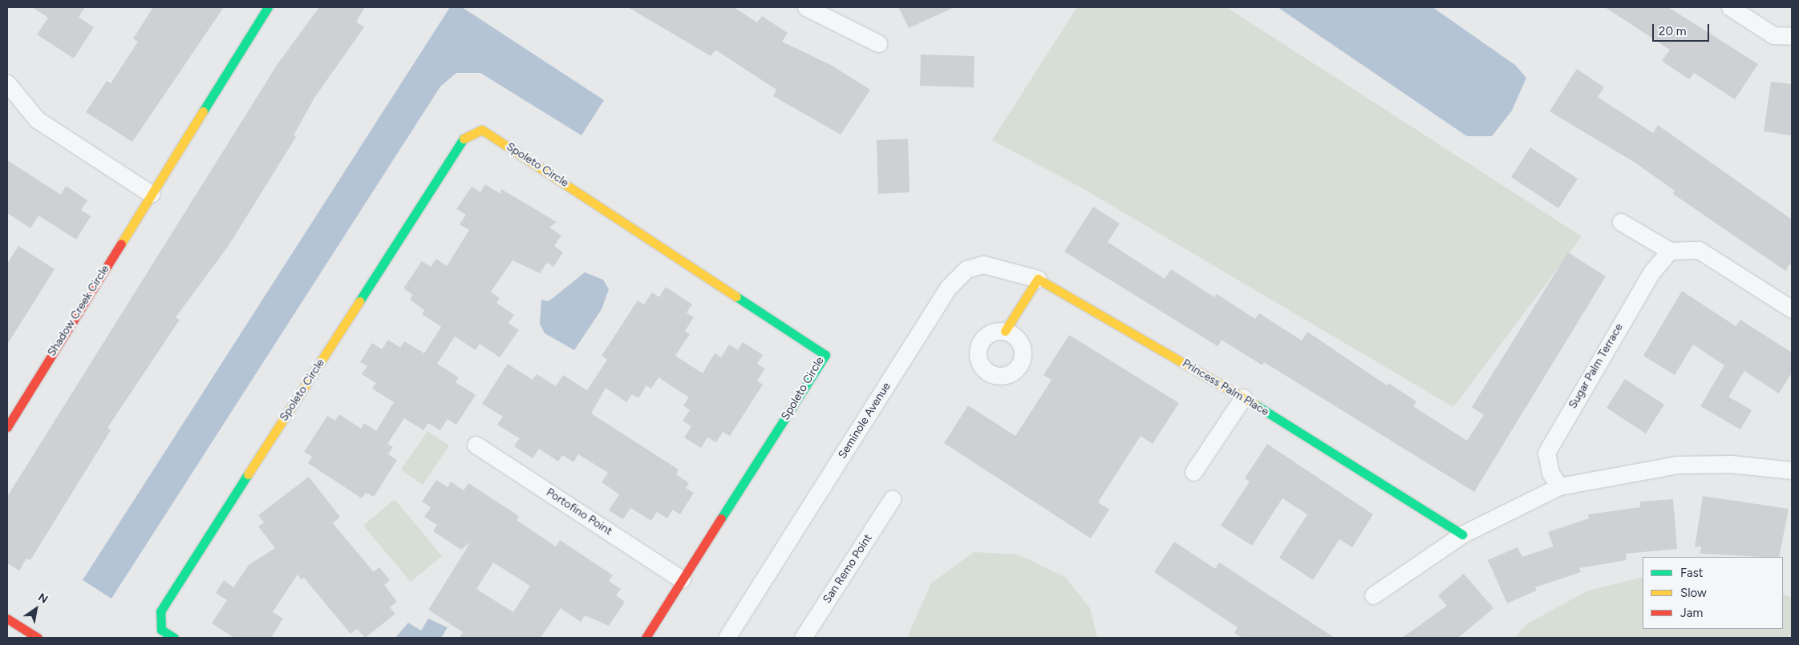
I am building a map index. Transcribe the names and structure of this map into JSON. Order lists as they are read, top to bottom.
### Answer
{
  "streets": {
    "street": [
      "Spoleto Circle",
      "Shadow Creek Circle",
      "Sugar Palm Terrace",
      "Princess Palm Place",
      "Seminole Avenue",
      "Portofino Point",
      "San Remo Point"
    ]
  },
  "crossings": [
    ["Spoleto Circle", "Portofino Point"],
    ["Princess Palm Place", "Seminole Avenue"]
  ],
  "legend": ["Fast", "Slow", "Jam"],
  "scale_bar": "20 m",
  "north": "top right"
}
